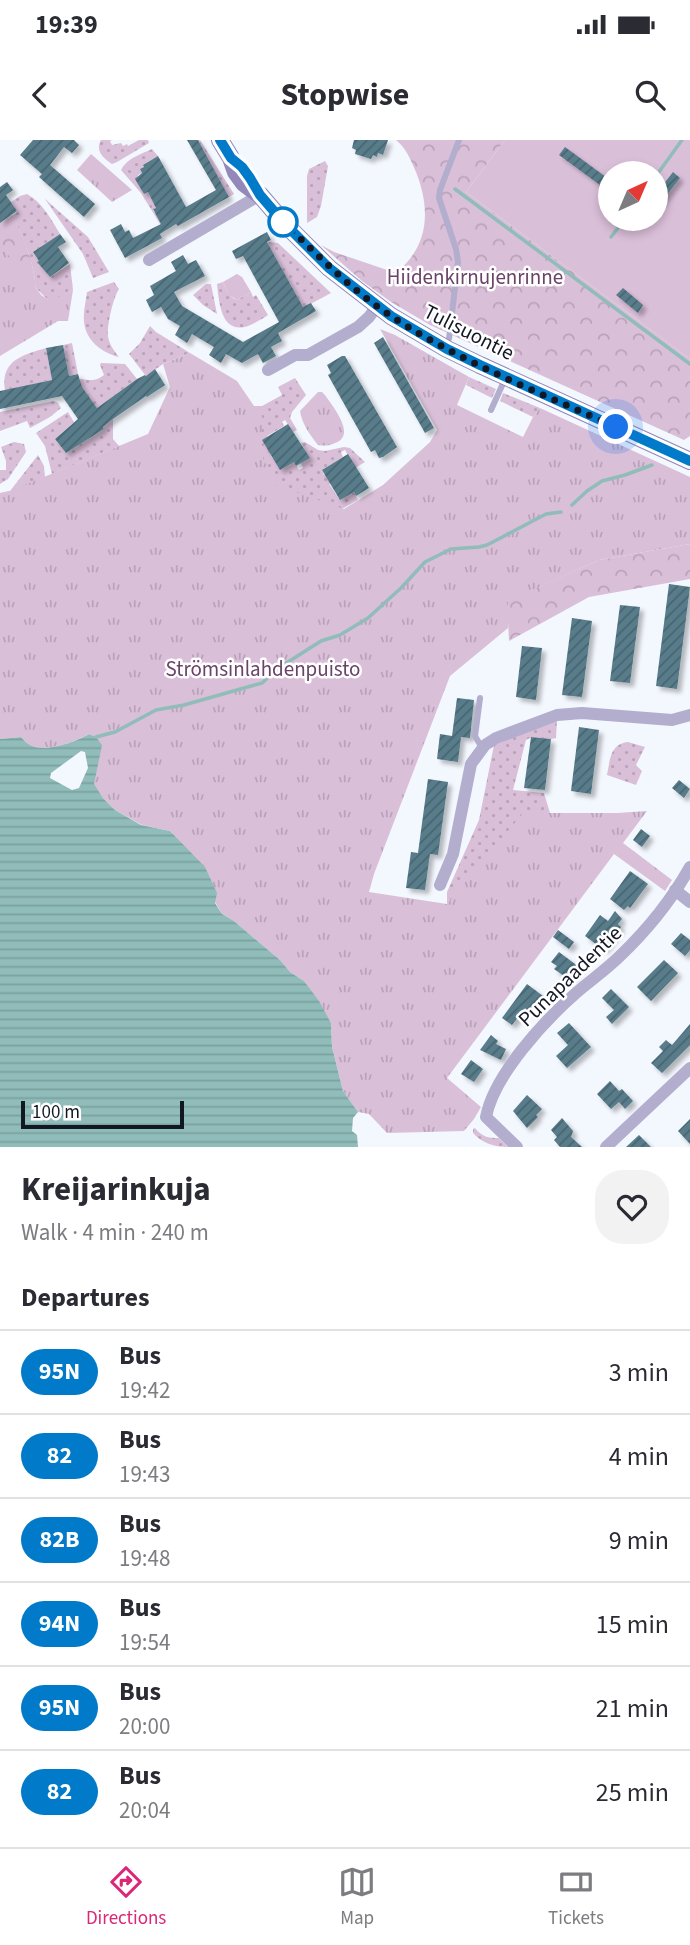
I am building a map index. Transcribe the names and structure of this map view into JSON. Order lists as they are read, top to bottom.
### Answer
{
  "streets": {
    "main road": ["Tulisuontie"],
    "street": ["Punapaadentie"]
  },
  "parks": ["Hiidenkirnujenrinne", "Strömsinlahdenpuisto"],
  "lines": ["bus line 95N"],
  "scale_bar": "100 m",
  "north": "top right",
  "page": {
    "status": "19:39",
    "header": "Stopwise",
    "scale": "100 m",
    "heading": [
      ["Kreijarinkuja", "Walk · 4 min · 240 m"],
      "Departures"
    ],
    "list": [
      {
        "mark": "95N",
        "name": "Bus",
        "note": "19:42",
        "value": "3 min"
      },
      {
        "mark": "82",
        "name": "Bus",
        "note": "19:43",
        "value": "4 min"
      },
      {
        "mark": "82B",
        "name": "Bus",
        "note": "19:48",
        "value": "9 min"
      },
      {
        "mark": "94N",
        "name": "Bus",
        "note": "19:54",
        "value": "15 min"
      },
      {
        "mark": "95N",
        "name": "Bus",
        "note": "20:00",
        "value": "21 min"
      },
      {
        "mark": "82",
        "name": "Bus",
        "note": "20:04",
        "value": "25 min"
      }
    ],
    "tabs": ["Directions", "Map", "Tickets"]
  }
}
